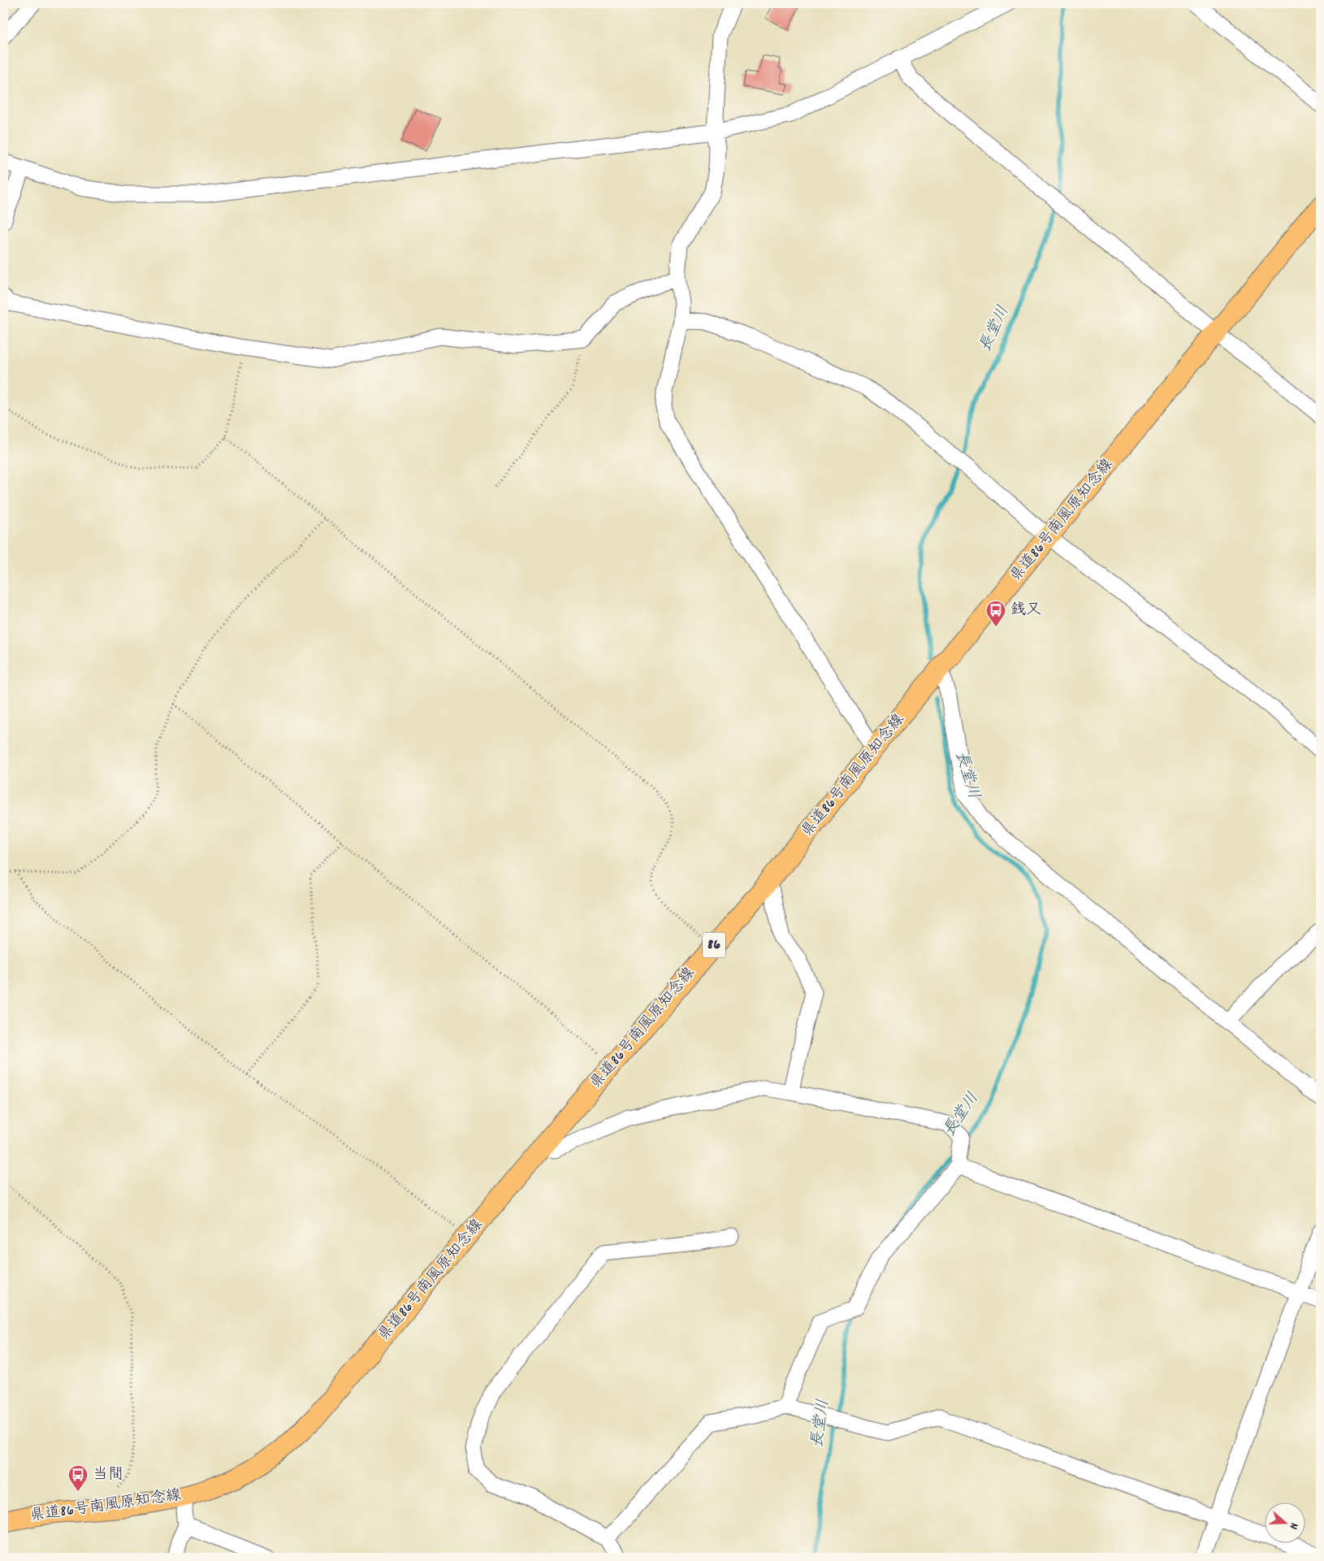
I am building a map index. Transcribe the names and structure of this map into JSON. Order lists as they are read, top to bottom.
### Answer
{
  "streets": {
    "main road": ["県道86号南風原知念線", "86"]
  },
  "water": ["長堂川"],
  "places": {
    "bus stop": ["銭又", "当間"]
  },
  "north": "right"
}
